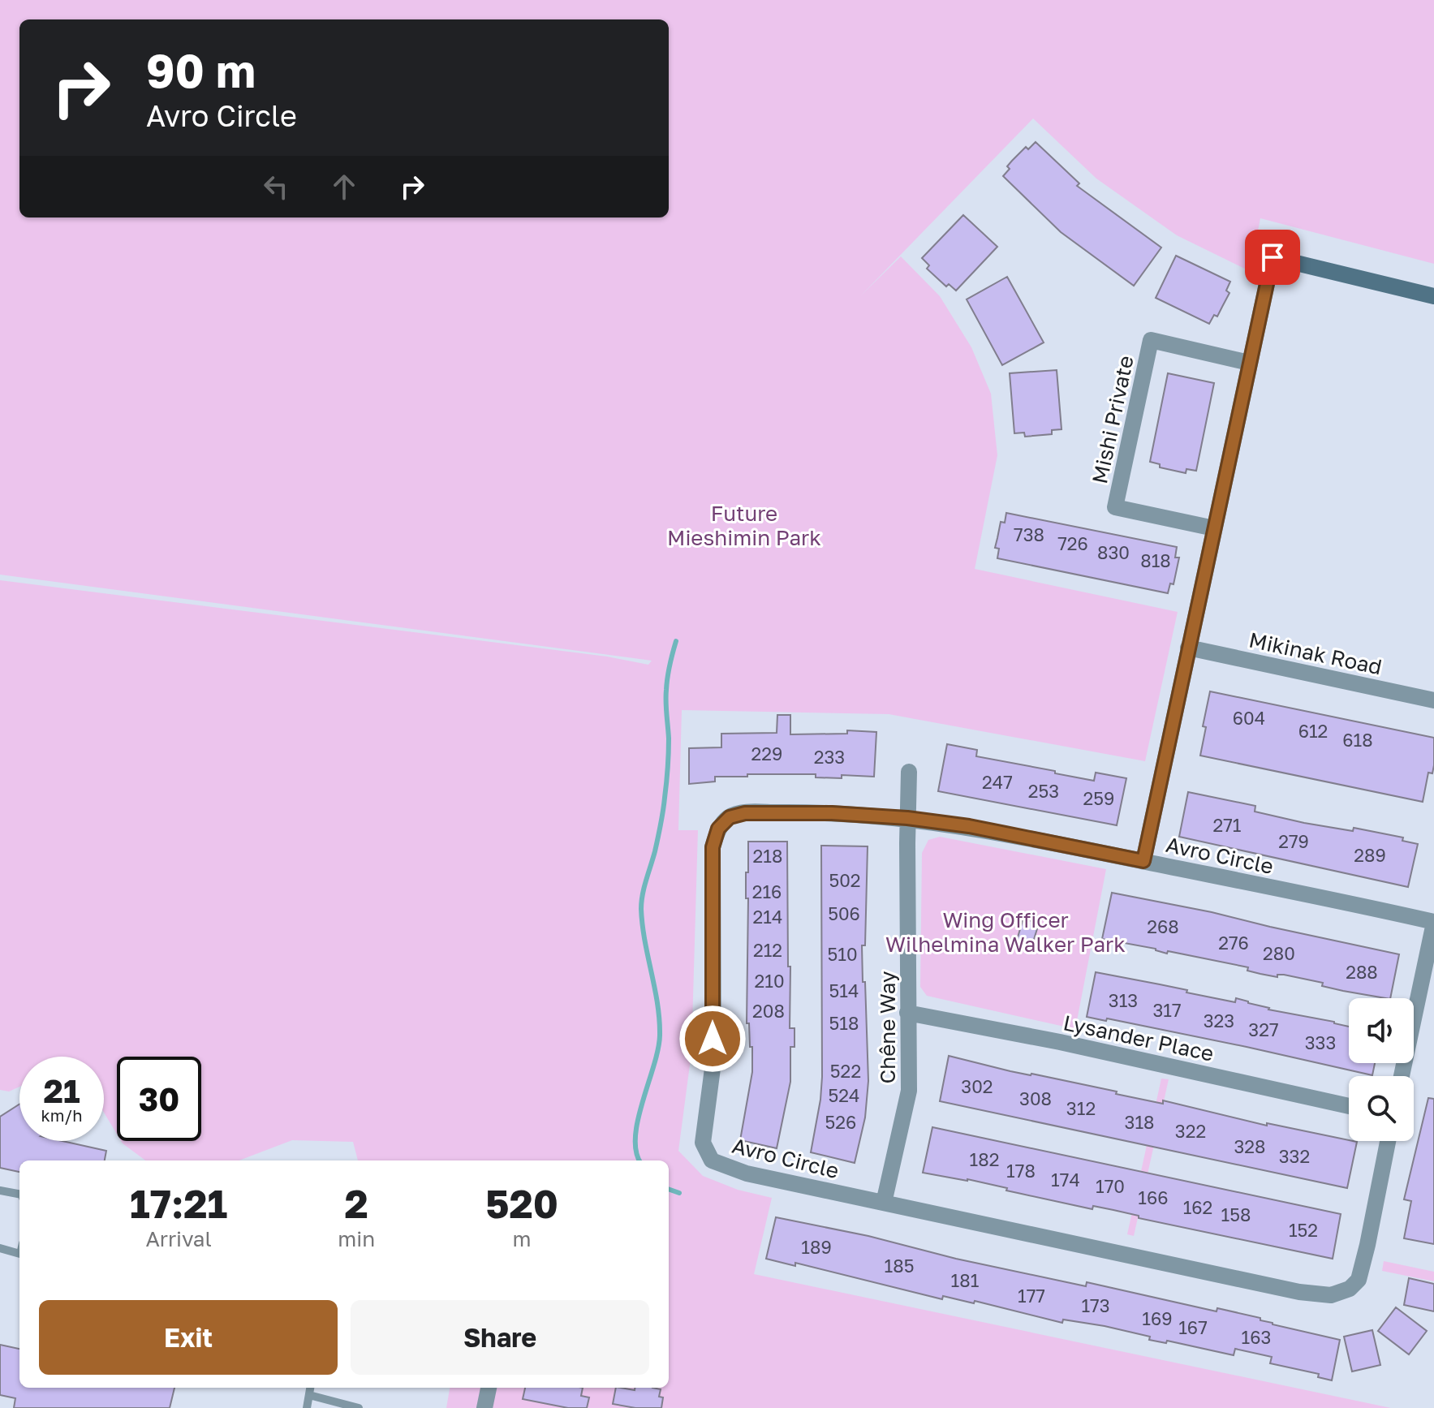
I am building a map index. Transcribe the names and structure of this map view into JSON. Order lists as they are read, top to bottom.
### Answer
{
  "streets": {
    "street": [
      "Mishi Private",
      "Mikinak Road",
      "Avro Circle",
      "Chêne Way",
      "Lysander Place"
    ]
  },
  "crossings": [
    ["Avro Circle", "Chêne Way"],
    ["Chêne Way", "Lysander Place"]
  ],
  "parks": ["Future Mieshimin Park", "Wing Officer Wilhelmina Walker Park"],
  "house_numbers": [
    "738",
    "726",
    "830",
    "818",
    "604",
    "612",
    "618",
    "229",
    "233",
    "247",
    "253",
    "259",
    "271",
    "279",
    "289",
    "218",
    "502",
    "216",
    "506",
    "214",
    "268",
    "276",
    "212",
    "280",
    "510",
    "288",
    "210",
    "514",
    "313",
    "317",
    "208",
    "323",
    "518",
    "327",
    "333",
    "522",
    "302",
    "524",
    "308",
    "312",
    "526",
    "318",
    "322",
    "328",
    "332",
    "182",
    "178",
    "174",
    "170",
    "166",
    "162",
    "158",
    "152",
    "189",
    "185",
    "181",
    "177",
    "173",
    "169",
    "167",
    "163"
  ],
  "page": {
    "turn": ["90 m", "Avro Circle"],
    "speed": "21 km/h",
    "limit": "30",
    "eta": [
      "17:21",
      "Arrival",
      "2",
      "min",
      "520",
      "m"
    ],
    "buttons": ["Exit", "Share"]
  }
}
